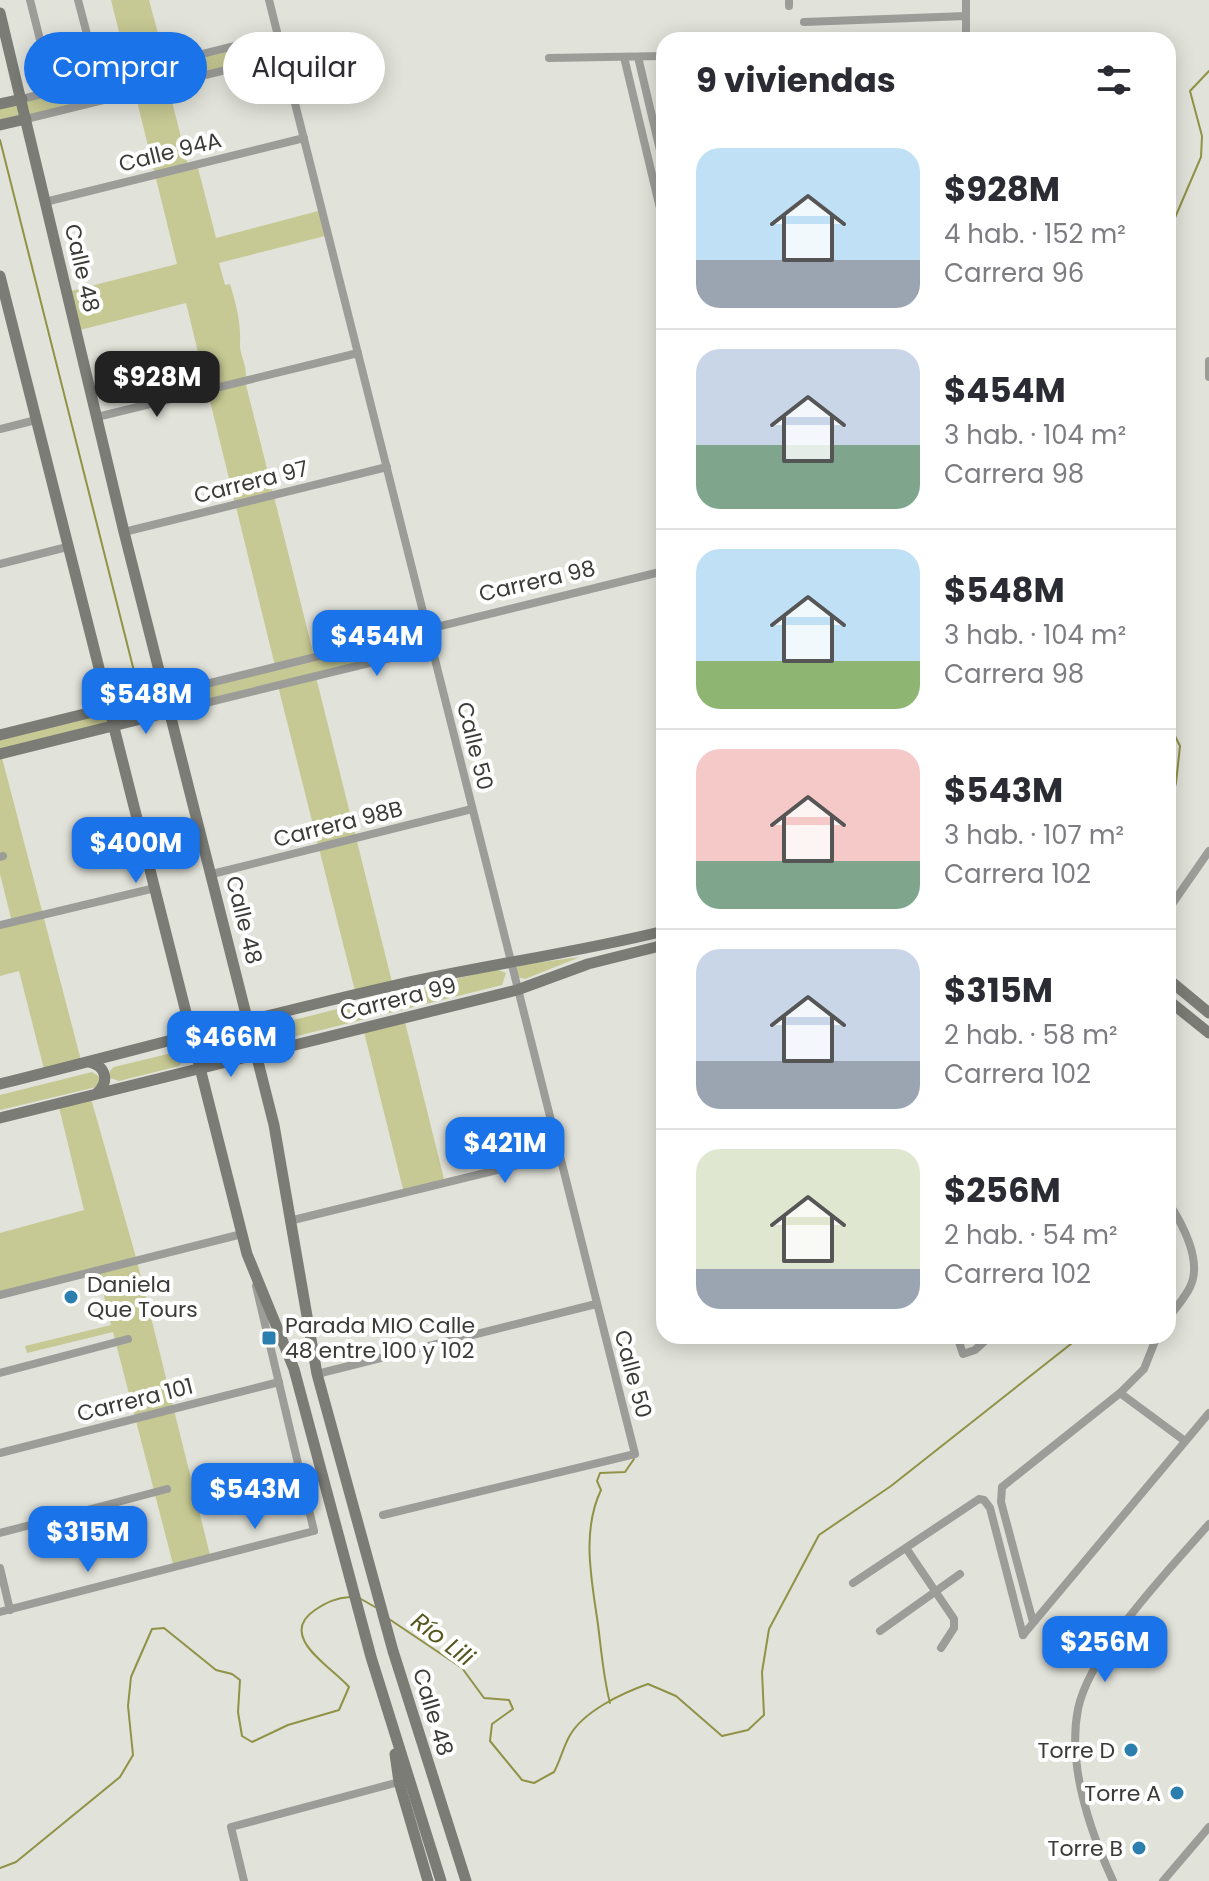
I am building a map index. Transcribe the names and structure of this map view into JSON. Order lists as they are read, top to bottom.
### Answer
{
  "streets": {
    "main road": ["Calle 48", "Carrera 98", "Carrera 99"],
    "street": [
      "Calle 94A",
      "Carrera 97",
      "Calle 50",
      "Carrera 98B",
      "Carrera 101"
    ]
  },
  "crossings": [
    ["Calle 94A", "Calle 48"],
    ["Calle 94A", "Calle 50"],
    ["Calle 48", "Carrera 97"],
    ["Calle 48", "Carrera 98"],
    ["Calle 48", "Carrera 98B"],
    ["Calle 48", "Carrera 99"],
    ["Calle 48", "Carrera 101"],
    ["Carrera 97", "Calle 50"],
    ["Carrera 98", "Calle 50"],
    ["Calle 50", "Carrera 98B"],
    ["Calle 50", "Carrera 99"]
  ],
  "water": ["Río Lili"],
  "places": {
    "other": [
      "Daniela Que Tours",
      "Torre D",
      "Torre A",
      "Torre B"
    ],
    "transit": ["Parada MIO Calle 48 entre 100 y 102"]
  },
  "page": {
    "chip": ["Comprar", "Alquilar"],
    "heading": "9 viviendas",
    "list": [
      {
        "name": "$928M",
        "note": "4 hab. · 152 m² · Carrera 96"
      },
      {
        "name": "$454M",
        "note": "3 hab. · 104 m² · Carrera 98"
      },
      {
        "name": "$548M",
        "note": "3 hab. · 104 m² · Carrera 98"
      },
      {
        "name": "$543M",
        "note": "3 hab. · 107 m² · Carrera 102"
      },
      {
        "name": "$315M",
        "note": "2 hab. · 58 m² · Carrera 102"
      },
      {
        "name": "$256M",
        "note": "2 hab. · 54 m² · Carrera 102"
      }
    ],
    "price": [
      "$928M",
      "$454M",
      "$548M",
      "$400M",
      "$466M",
      "$421M",
      "$543M",
      "$315M",
      "$256M"
    ]
  }
}
